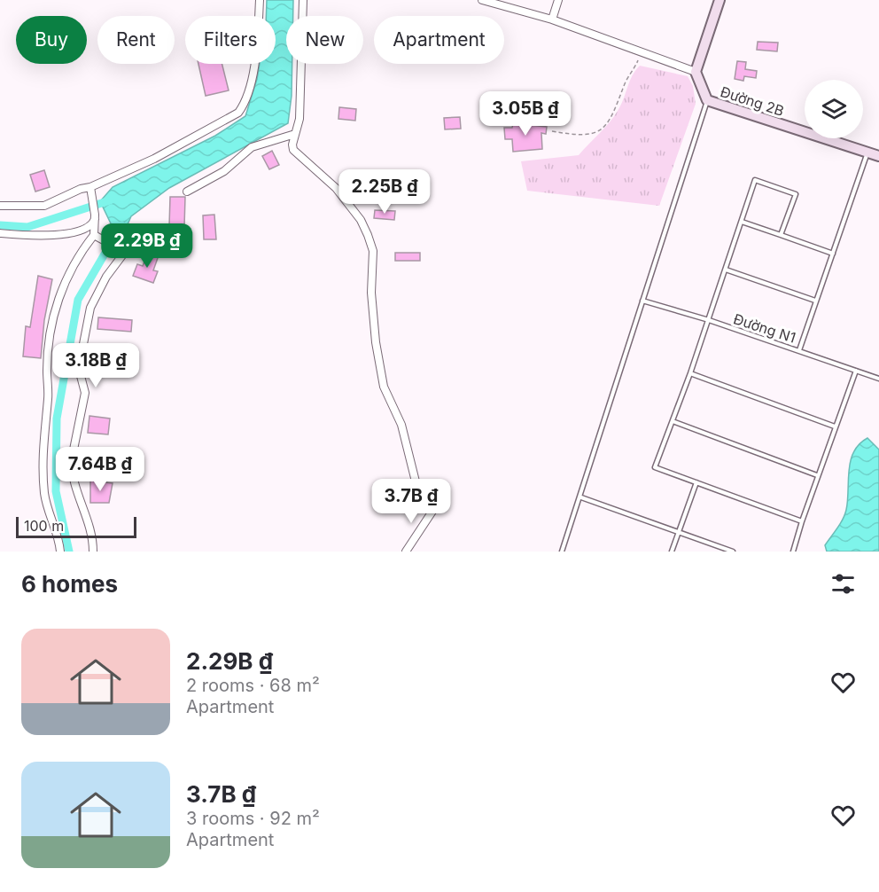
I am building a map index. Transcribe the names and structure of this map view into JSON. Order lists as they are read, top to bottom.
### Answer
{
  "streets": {
    "street": ["Đường 2B"],
    "lane": ["Đường N1"]
  },
  "scale_bar": "100 m",
  "page": {
    "chip": [
      "Buy",
      "Rent",
      "Filters",
      "New",
      "Apartment"
    ],
    "price": [
      "3.05B ₫",
      "2.25B ₫",
      "2.29B ₫",
      "3.18B ₫",
      "7.64B ₫",
      "3.7B ₫"
    ],
    "scale": "100 m",
    "heading": "6 homes",
    "list": [
      {
        "name": "2.29B ₫",
        "note": "2 rooms · 68 m² · Apartment"
      },
      {
        "name": "3.7B ₫",
        "note": "3 rooms · 92 m² · Apartment"
      }
    ]
  }
}
